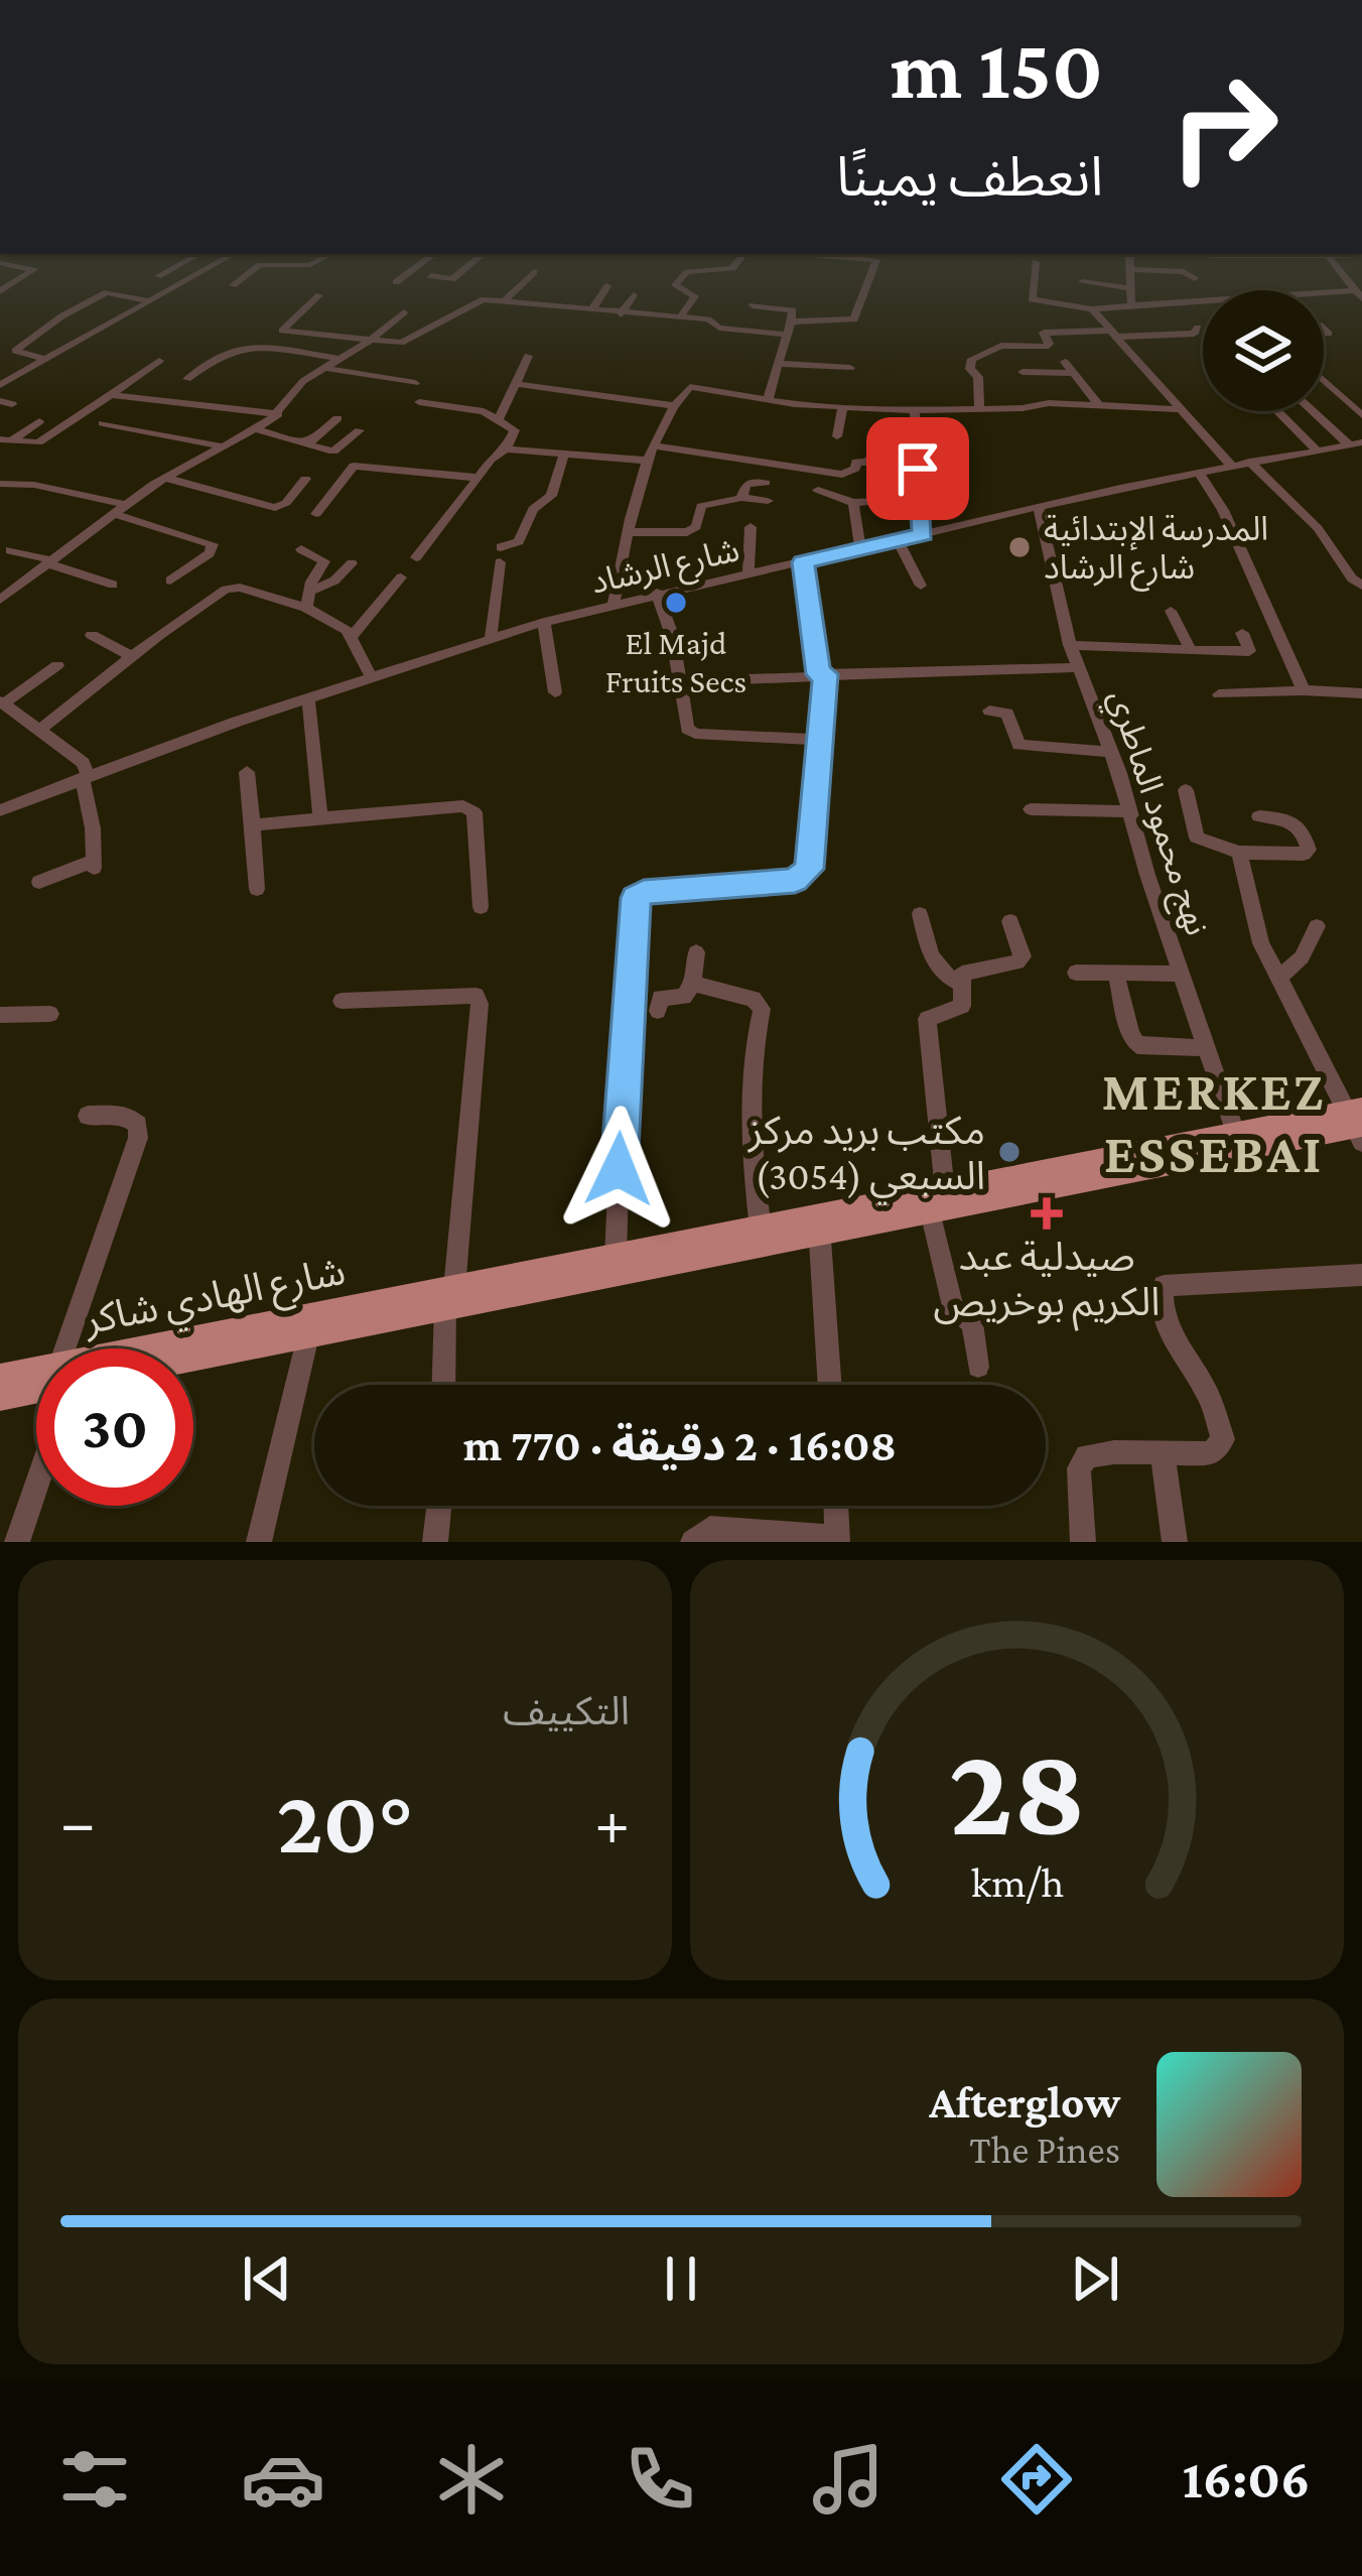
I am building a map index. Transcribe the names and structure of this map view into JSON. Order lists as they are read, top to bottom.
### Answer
{
  "streets": {
    "main road": ["شارع الهادي شاكر"],
    "street": ["شارع الرشاد", "نهج محمود الماطري"]
  },
  "crossings": [
    ["شارع الرشاد", "نهج محمود الماطري"]
  ],
  "districts": ["MERKEZ ESSEBAI"],
  "places": {
    "other": ["المدرسة الإبتدائية شارع الرشاد", "El Majd Fruits Secs", "مكتب بريد مركز السبعي (3054)"],
    "health": ["صيدلية عبد الكريم بوخريص"]
  },
  "page": {
    "turn": ["150 m", "انعطف يمينًا"],
    "limit": "30",
    "trip": "16:08 · 2 دقيقة · 770 m",
    "tile": "التكييف",
    "heat": ["−", "20°", "+"],
    "song": ["Afterglow", "The Pines"],
    "tabs": "16:06",
    "gauge": ["28", "km/h"]
  }
}
